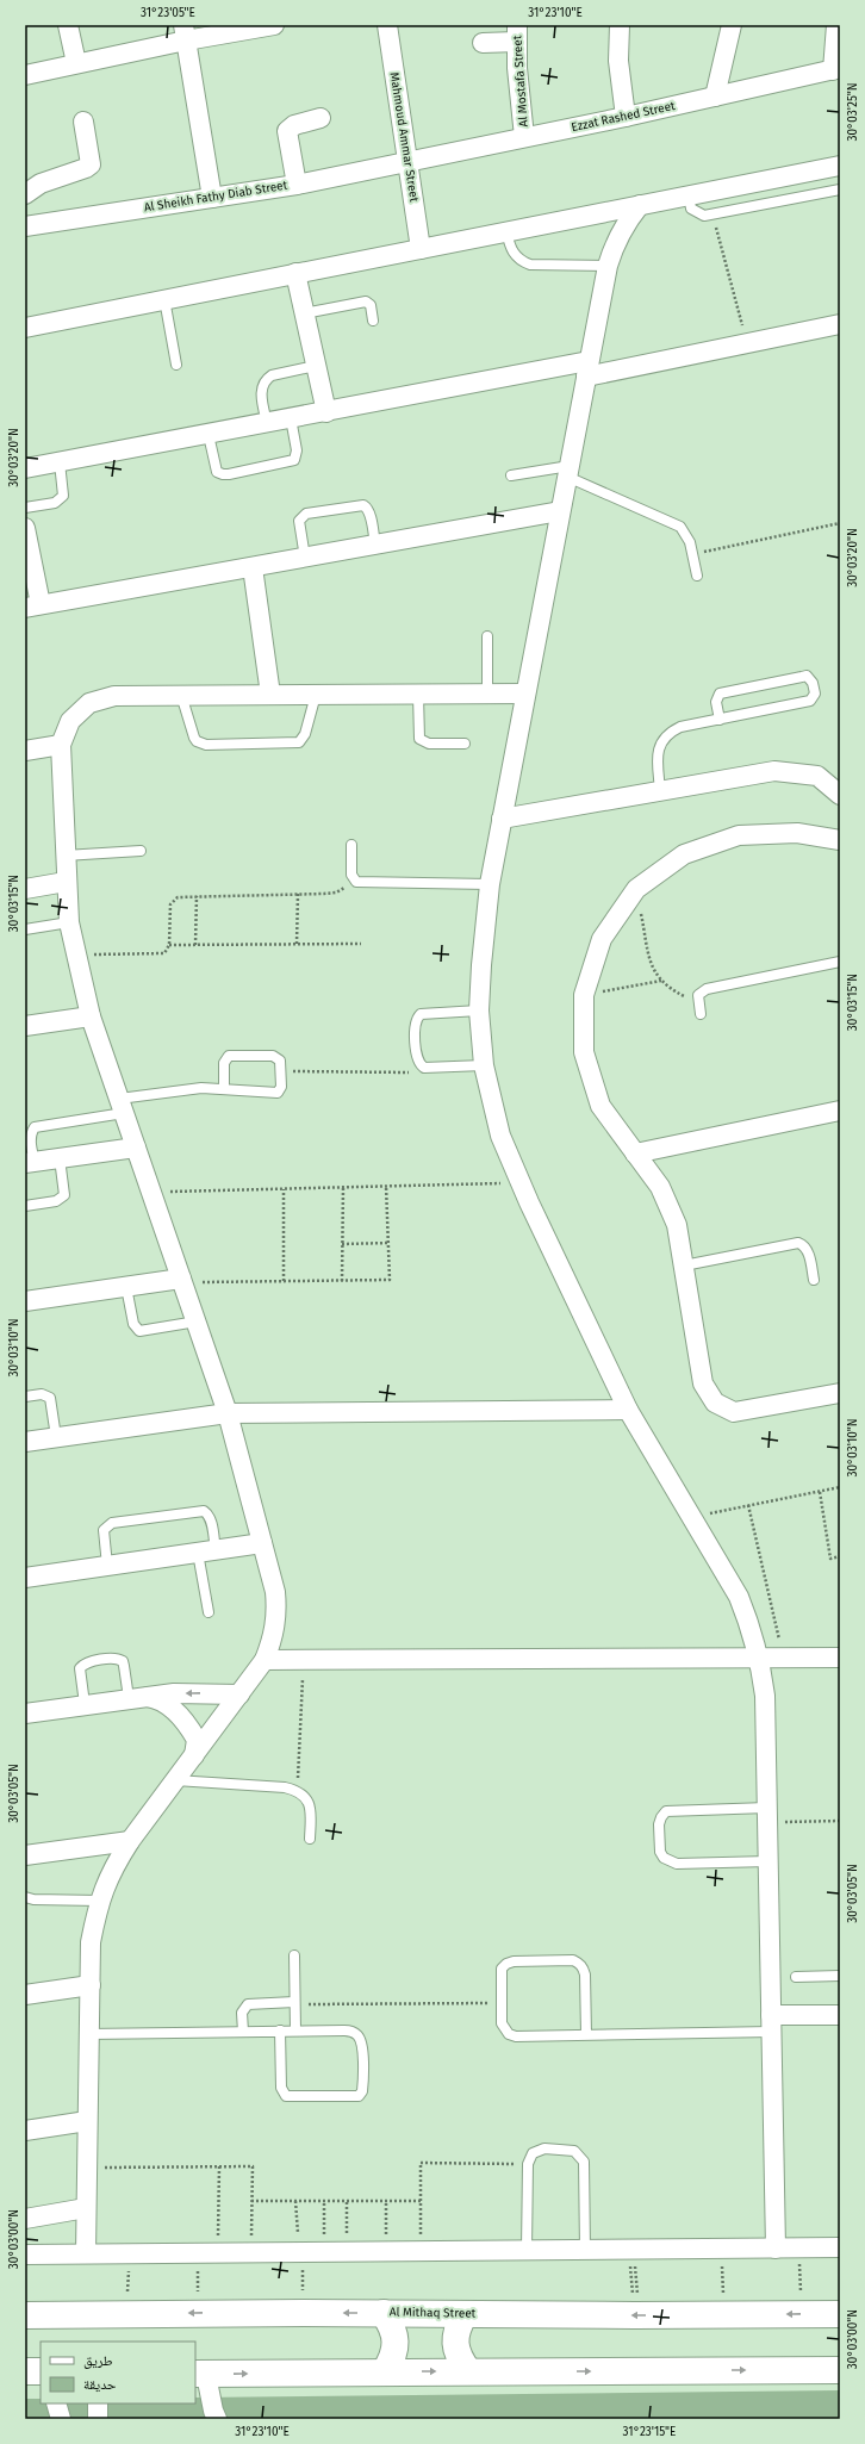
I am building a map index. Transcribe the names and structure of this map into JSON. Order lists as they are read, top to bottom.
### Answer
{
  "streets": {
    "main road": ["Al Mithaq Street"],
    "street": [
      "Al Mostafa Street",
      "Ezzat Rashed Street",
      "Mahmoud Ammar Street",
      "Al Sheikh Fathy Diab Street"
    ]
  },
  "crossings": [
    ["Al Mostafa Street", "Ezzat Rashed Street"],
    ["Ezzat Rashed Street", "Mahmoud Ammar Street"],
    ["Ezzat Rashed Street", "Al Sheikh Fathy Diab Street"],
    ["Mahmoud Ammar Street", "Al Sheikh Fathy Diab Street"]
  ],
  "legend": ["طريق", "حديقة"],
  "coordinates": [
    "31°23'05\"E",
    "31°23'10\"E",
    "30°03'25\"N",
    "30°03'20\"N",
    "30°03'15\"N",
    "30°03'10\"N",
    "30°03'05\"N",
    "30°03'00\"N",
    "31°23'15\"E"
  ]
}
